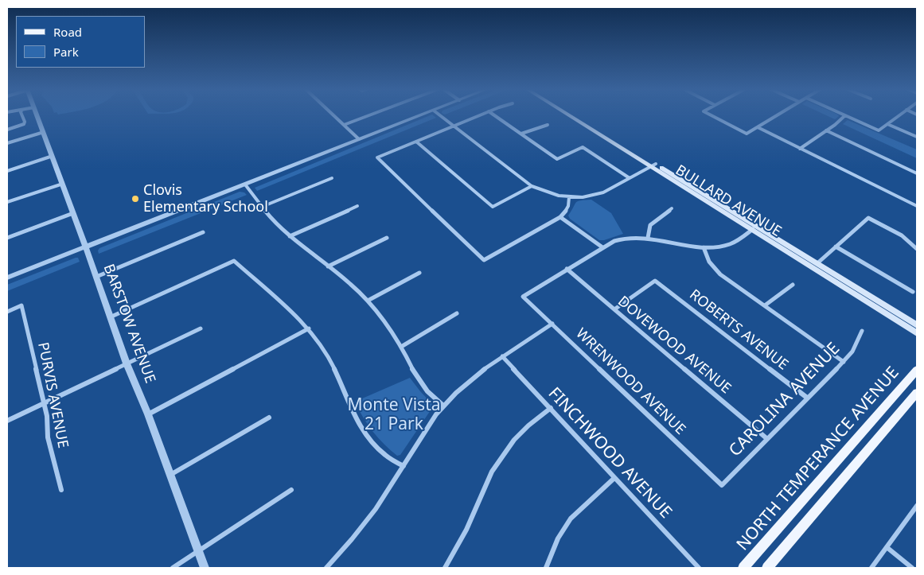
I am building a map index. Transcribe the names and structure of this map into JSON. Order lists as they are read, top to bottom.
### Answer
{
  "streets": {
    "main road": ["BULLARD AVENUE", "NORTH TEMPERANCE AVENUE"],
    "street": [
      "BARSTOW AVENUE",
      "ROBERTS AVENUE",
      "DOVEWOOD AVENUE",
      "WRENWOOD AVENUE",
      "PURVIS AVENUE",
      "CAROLINA AVENUE",
      "FINCHWOOD AVENUE"
    ]
  },
  "crossings": [
    ["ROBERTS AVENUE", "DOVEWOOD AVENUE"],
    ["ROBERTS AVENUE", "CAROLINA AVENUE"],
    ["DOVEWOOD AVENUE", "WRENWOOD AVENUE"],
    ["DOVEWOOD AVENUE", "CAROLINA AVENUE"],
    ["WRENWOOD AVENUE", "CAROLINA AVENUE"]
  ],
  "parks": ["Monte Vista 21 Park"],
  "places": ["Clovis Elementary School"],
  "legend": ["Road", "Park"]
}
